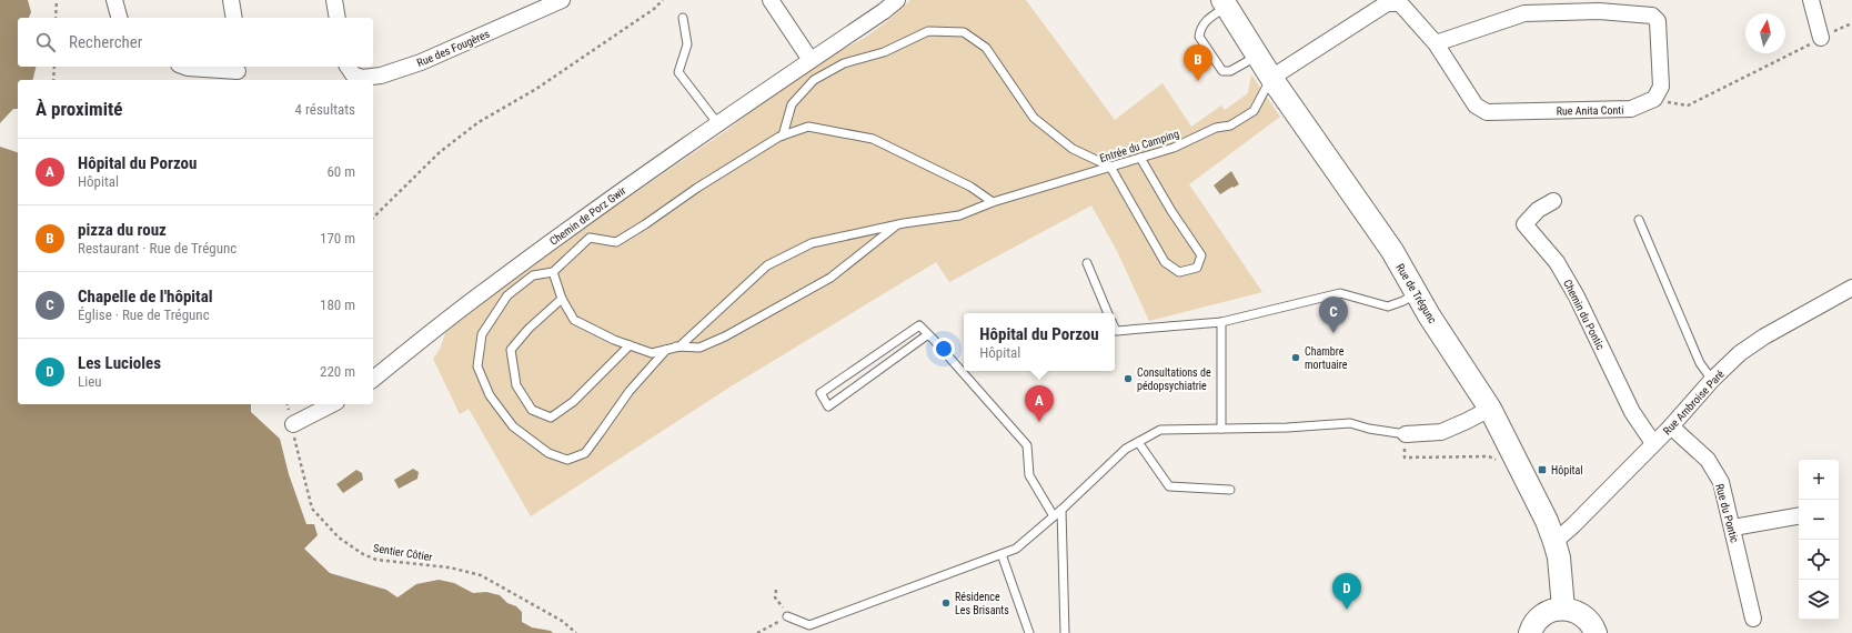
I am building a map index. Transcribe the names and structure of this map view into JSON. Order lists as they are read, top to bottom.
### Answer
{
  "streets": {
    "main road": ["Rue de Trégunc"],
    "street": [
      "Rue des Fougères",
      "Rue Anita Conti",
      "Chemin de Porz Gwir",
      "Chemin du Pontic",
      "Rue Ambroise Paré",
      "Rue du Pontic"
    ],
    "lane": ["Entrée du Camping"],
    "path": ["Sentier Côtier"]
  },
  "crossings": [
    ["Rue Anita Conti", "Entrée du Camping"],
    ["Rue Anita Conti", "Rue de Trégunc"],
    ["Entrée du Camping", "Rue de Trégunc"],
    ["Rue de Trégunc", "Rue Ambroise Paré"],
    ["Chemin du Pontic", "Rue Ambroise Paré"],
    ["Rue Ambroise Paré", "Rue du Pontic"]
  ],
  "places": {
    "other": ["Chambre mortuaire", "Consultations de pédopsychiatrie", "Résidence Les Brisants"],
    "transit": ["Hôpital"]
  },
  "north": "top",
  "page": {
    "search": "Rechercher",
    "pins": [
      "B",
      "C",
      "A",
      "D"
    ],
    "heading": ["À proximité", "4 résultats"],
    "list": [
      {
        "mark": "A",
        "name": "Hôpital du Porzou",
        "note": "Hôpital",
        "value": "60 m"
      },
      {
        "mark": "B",
        "name": "pizza du rouz",
        "note": "Restaurant · Rue de Trégunc",
        "value": "170 m"
      },
      {
        "mark": "C",
        "name": "Chapelle de l'hôpital",
        "note": "Église · Rue de Trégunc",
        "value": "180 m"
      },
      {
        "mark": "D",
        "name": "Les Lucioles",
        "note": "Lieu",
        "value": "220 m"
      }
    ],
    "popup": ["Hôpital du Porzou", "Hôpital"],
    "map_buttons": ["+", "−"]
  }
}
